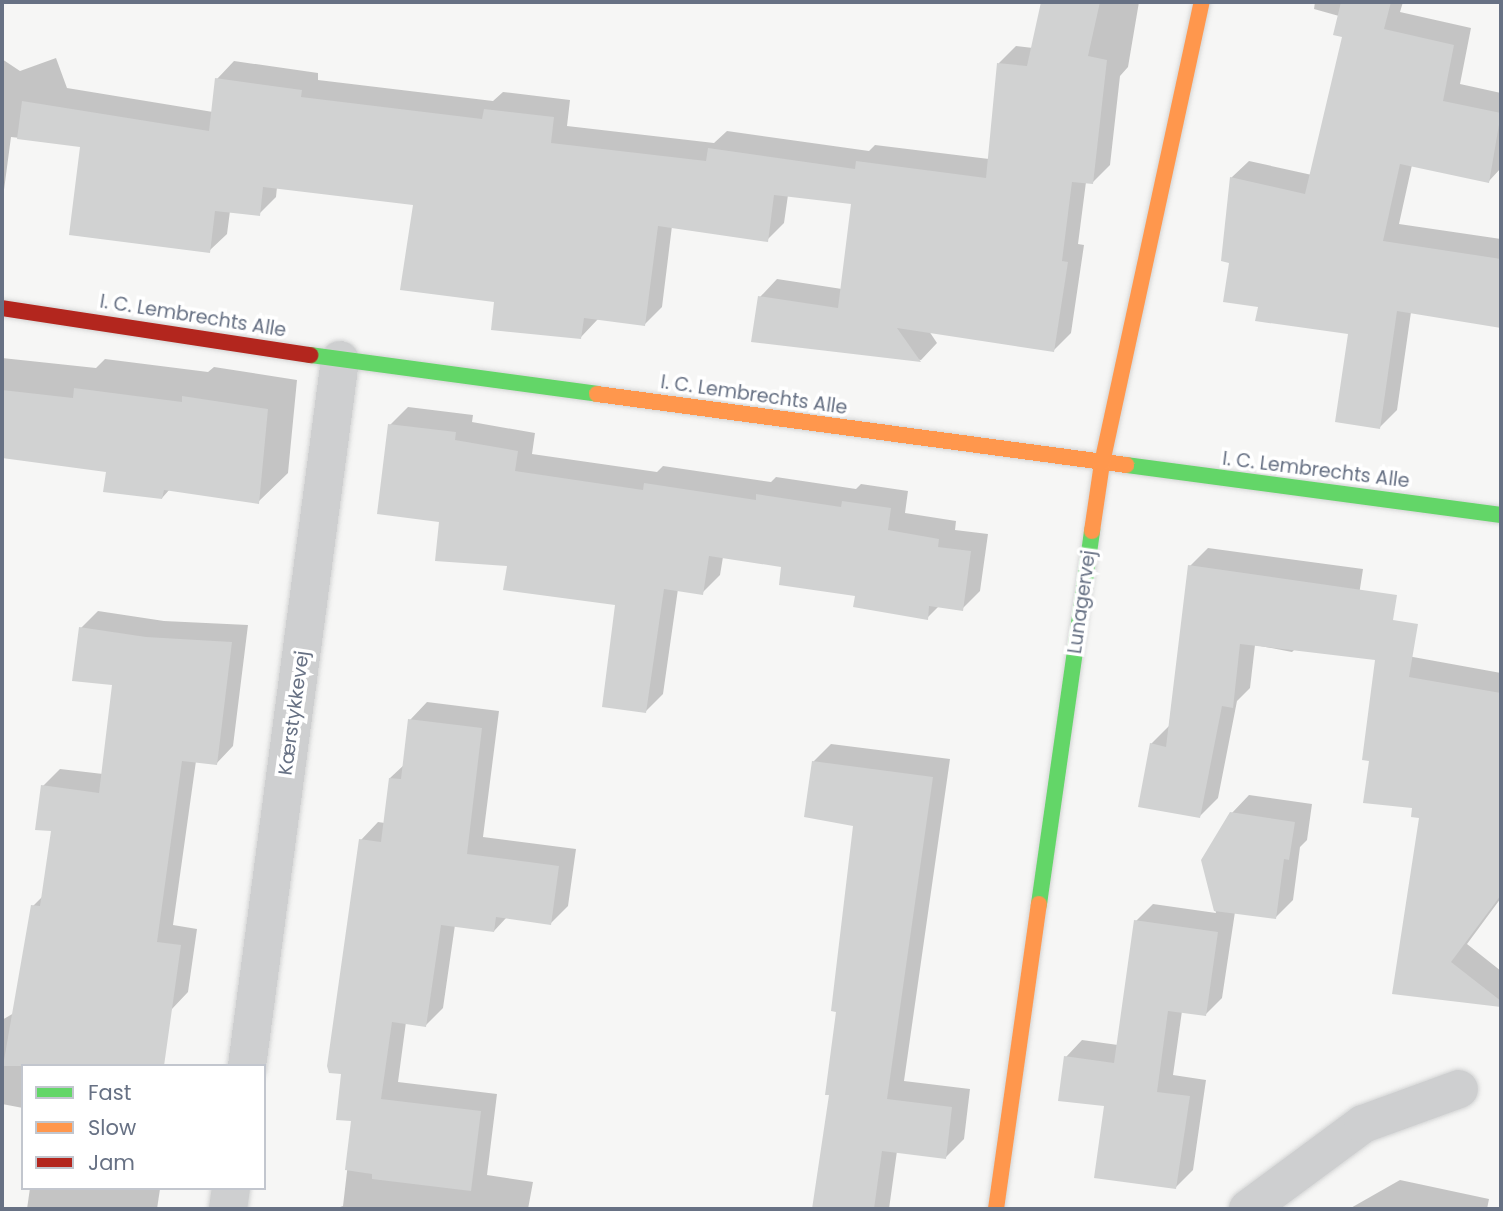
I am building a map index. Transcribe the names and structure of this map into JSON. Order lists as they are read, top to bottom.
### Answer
{
  "streets": {
    "street": ["I. C. Lembrechts Alle", "Lunagervej", "Kærstykkevej"]
  },
  "crossings": [
    ["I. C. Lembrechts Alle", "Lunagervej"],
    ["I. C. Lembrechts Alle", "Kærstykkevej"]
  ],
  "legend": ["Fast", "Slow", "Jam"]
}
